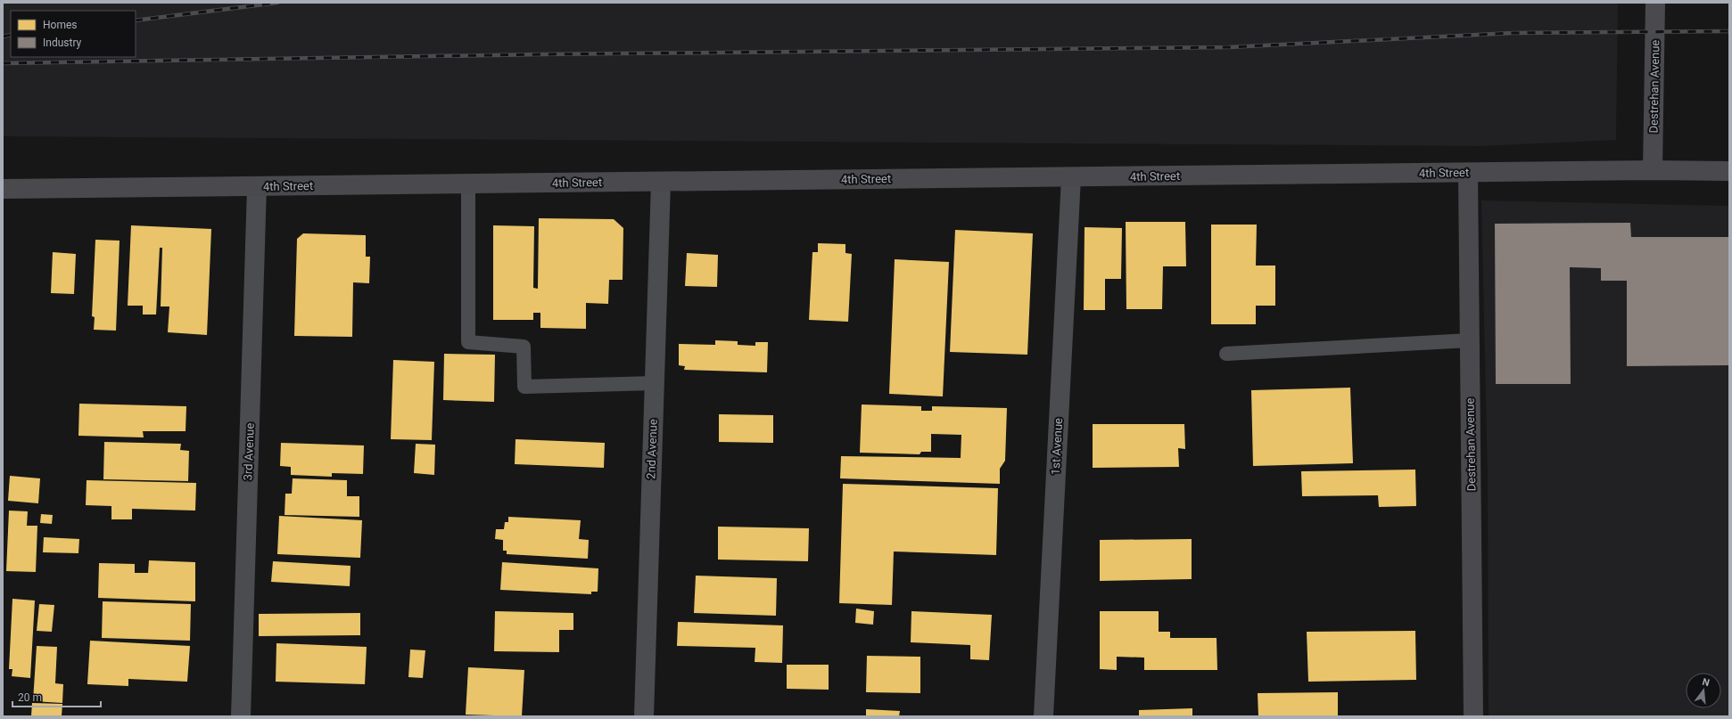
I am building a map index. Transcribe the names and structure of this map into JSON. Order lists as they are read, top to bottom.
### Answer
{
  "streets": {
    "main road": ["Destrehan Avenue", "4th Street"],
    "street": ["1st Avenue", "2nd Avenue", "3rd Avenue"]
  },
  "crossings": [
    ["Destrehan Avenue", "4th Street"],
    ["4th Street", "1st Avenue"],
    ["4th Street", "2nd Avenue"],
    ["4th Street", "3rd Avenue"]
  ],
  "legend": ["Homes", "Industry"],
  "scale_bar": "20 m",
  "north": "top"
}
